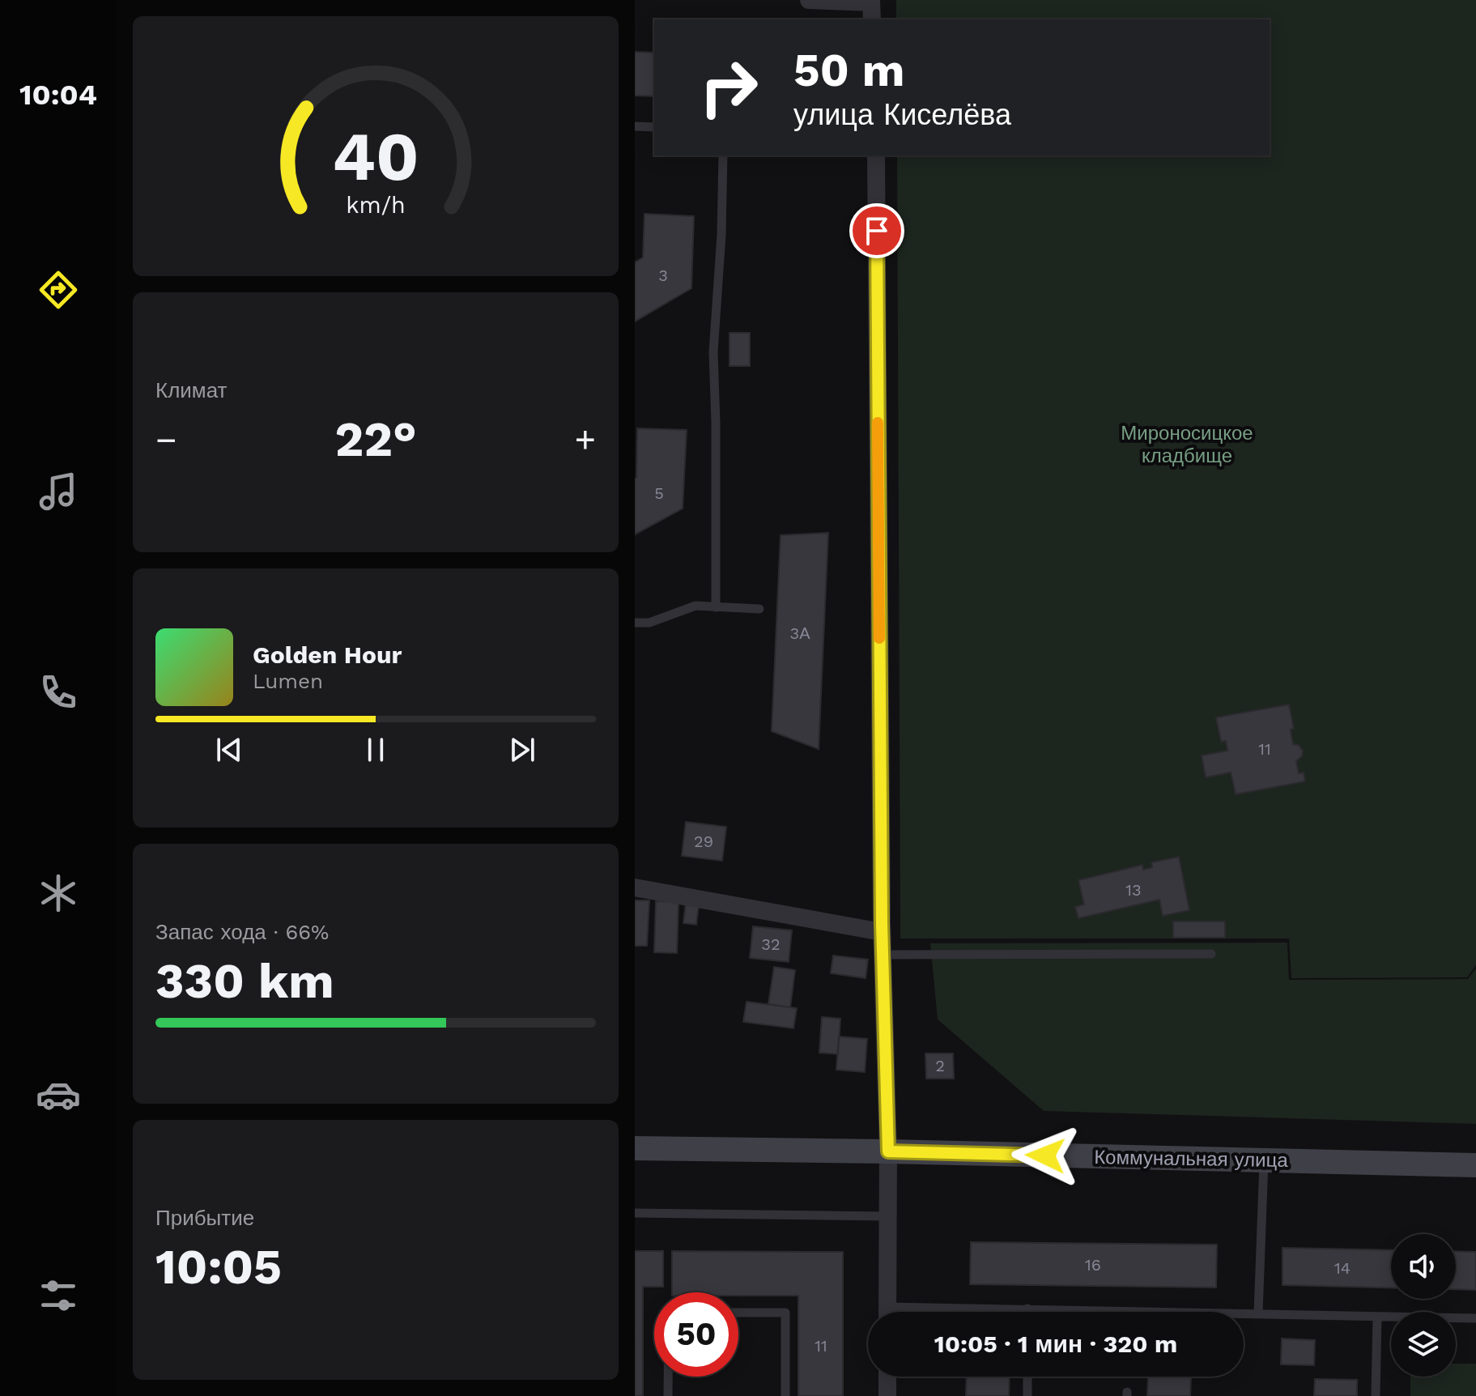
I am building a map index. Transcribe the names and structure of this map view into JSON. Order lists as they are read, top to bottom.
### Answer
{
  "streets": {
    "main road": ["Коммунальная улица"]
  },
  "parks": ["Мироносицкое кладбище"],
  "house_numbers": [
    "3",
    "5",
    "3А",
    "11",
    "29",
    "13",
    "32",
    "2",
    "16",
    "14",
    "11"
  ],
  "page": {
    "tabs": "10:04",
    "turn": ["50 m", "улица Киселёва"],
    "tile": [
      "Климат",
      ["Запас хода · 66%", "330 km"],
      ["Прибытие", "10:05"]
    ],
    "heat": ["−", "22°", "+"],
    "song": ["Golden Hour", "Lumen"],
    "limit": "50",
    "trip": "10:05 · 1 мин · 320 m",
    "gauge": ["40", "km/h"]
  }
}
